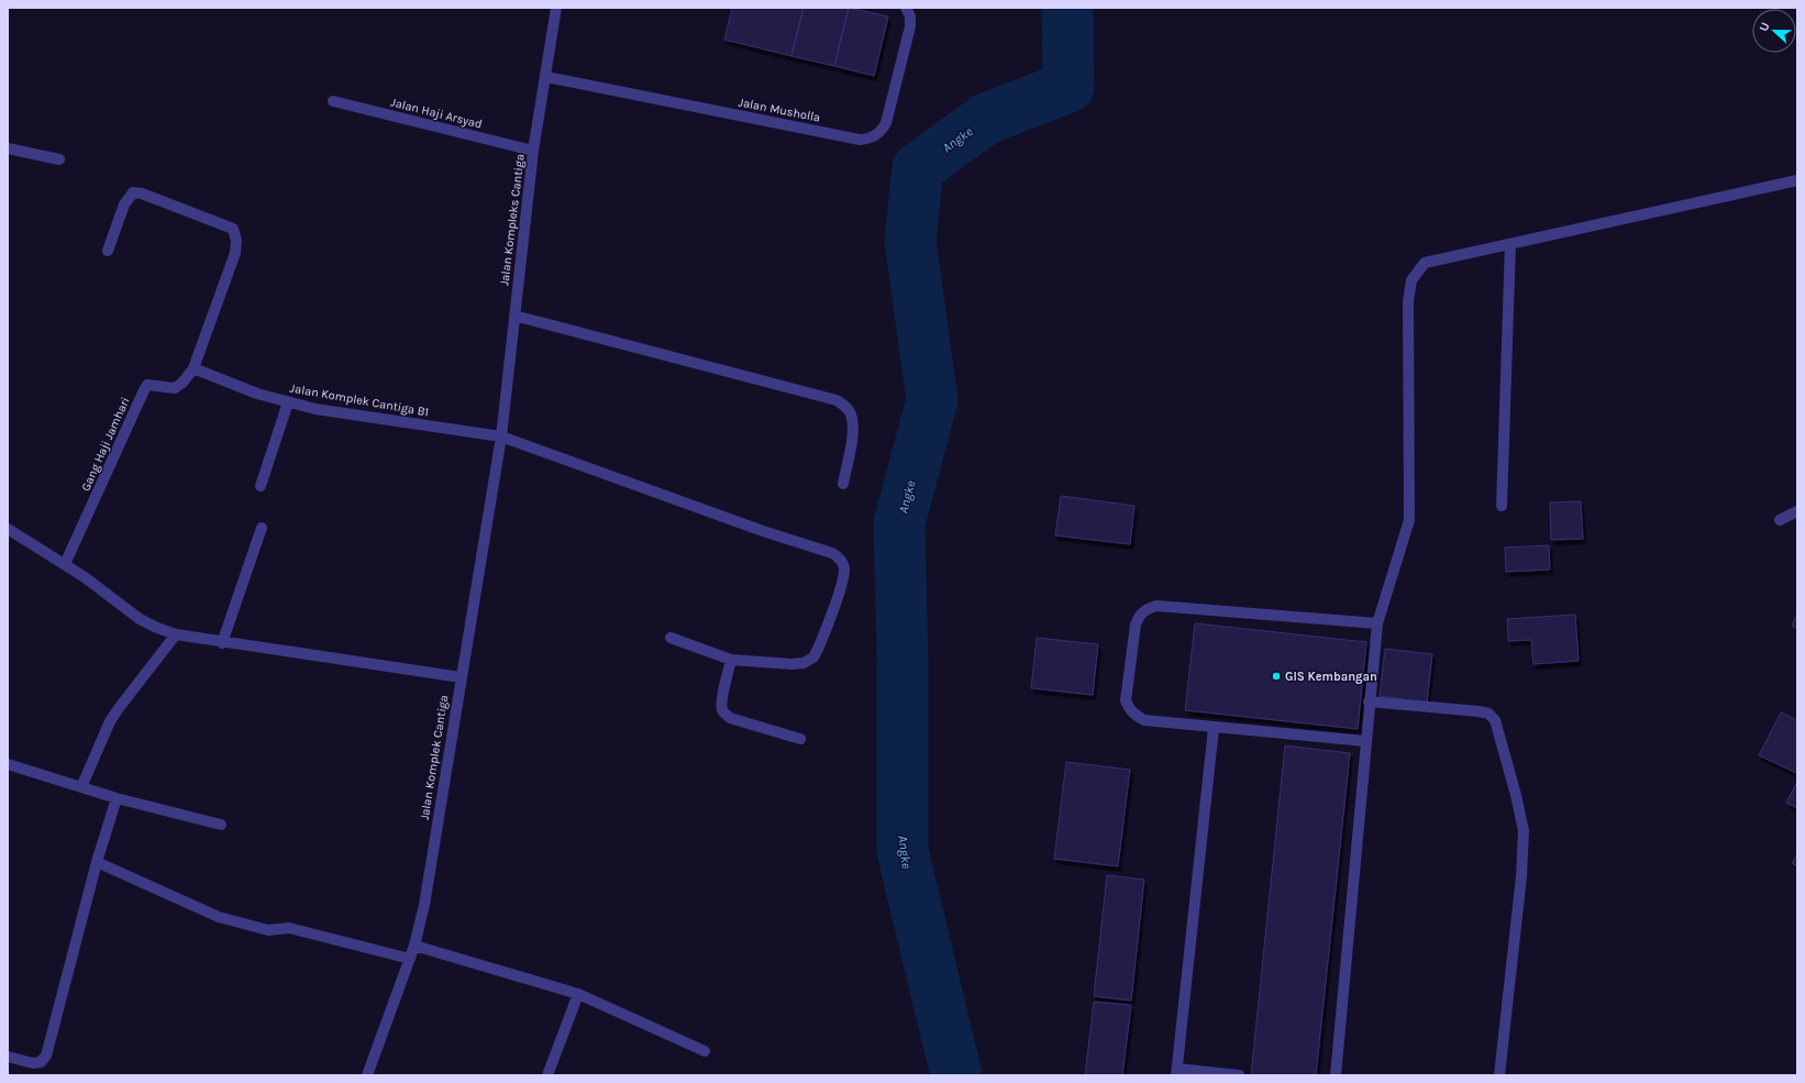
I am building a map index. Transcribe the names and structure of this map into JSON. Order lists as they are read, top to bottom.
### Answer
{
  "streets": {
    "street": [
      "Jalan Musholla",
      "Jalan Haji Arsyad",
      "Jalan Kompleks Cantiga",
      "Jalan Komplek Cantiga B1",
      "Gang Haji Jamhari",
      "Jalan Komplek Cantiga"
    ]
  },
  "crossings": [
    ["Jalan Musholla", "Jalan Kompleks Cantiga"],
    ["Jalan Haji Arsyad", "Jalan Kompleks Cantiga"],
    ["Jalan Kompleks Cantiga", "Jalan Komplek Cantiga B1"],
    ["Jalan Kompleks Cantiga", "Jalan Komplek Cantiga"],
    ["Jalan Komplek Cantiga B1", "Gang Haji Jamhari"],
    ["Jalan Komplek Cantiga B1", "Jalan Komplek Cantiga"]
  ],
  "water": ["Angke"],
  "places": ["GIS Kembangan"],
  "north": "left"
}
